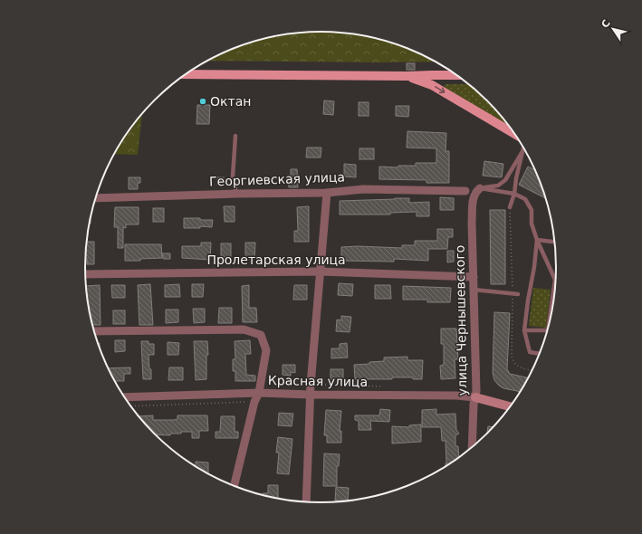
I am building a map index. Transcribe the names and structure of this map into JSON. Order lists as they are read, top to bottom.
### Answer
{
  "streets": {
    "street": [
      "Георгиевская улица",
      "Пролетарская улица",
      "улица Чернышевского",
      "Красная улица"
    ]
  },
  "crossings": [
    ["Пролетарская улица", "улица Чернышевского"],
    ["улица Чернышевского", "Красная улица"]
  ],
  "places": ["Октан"],
  "north": "top left"
}
